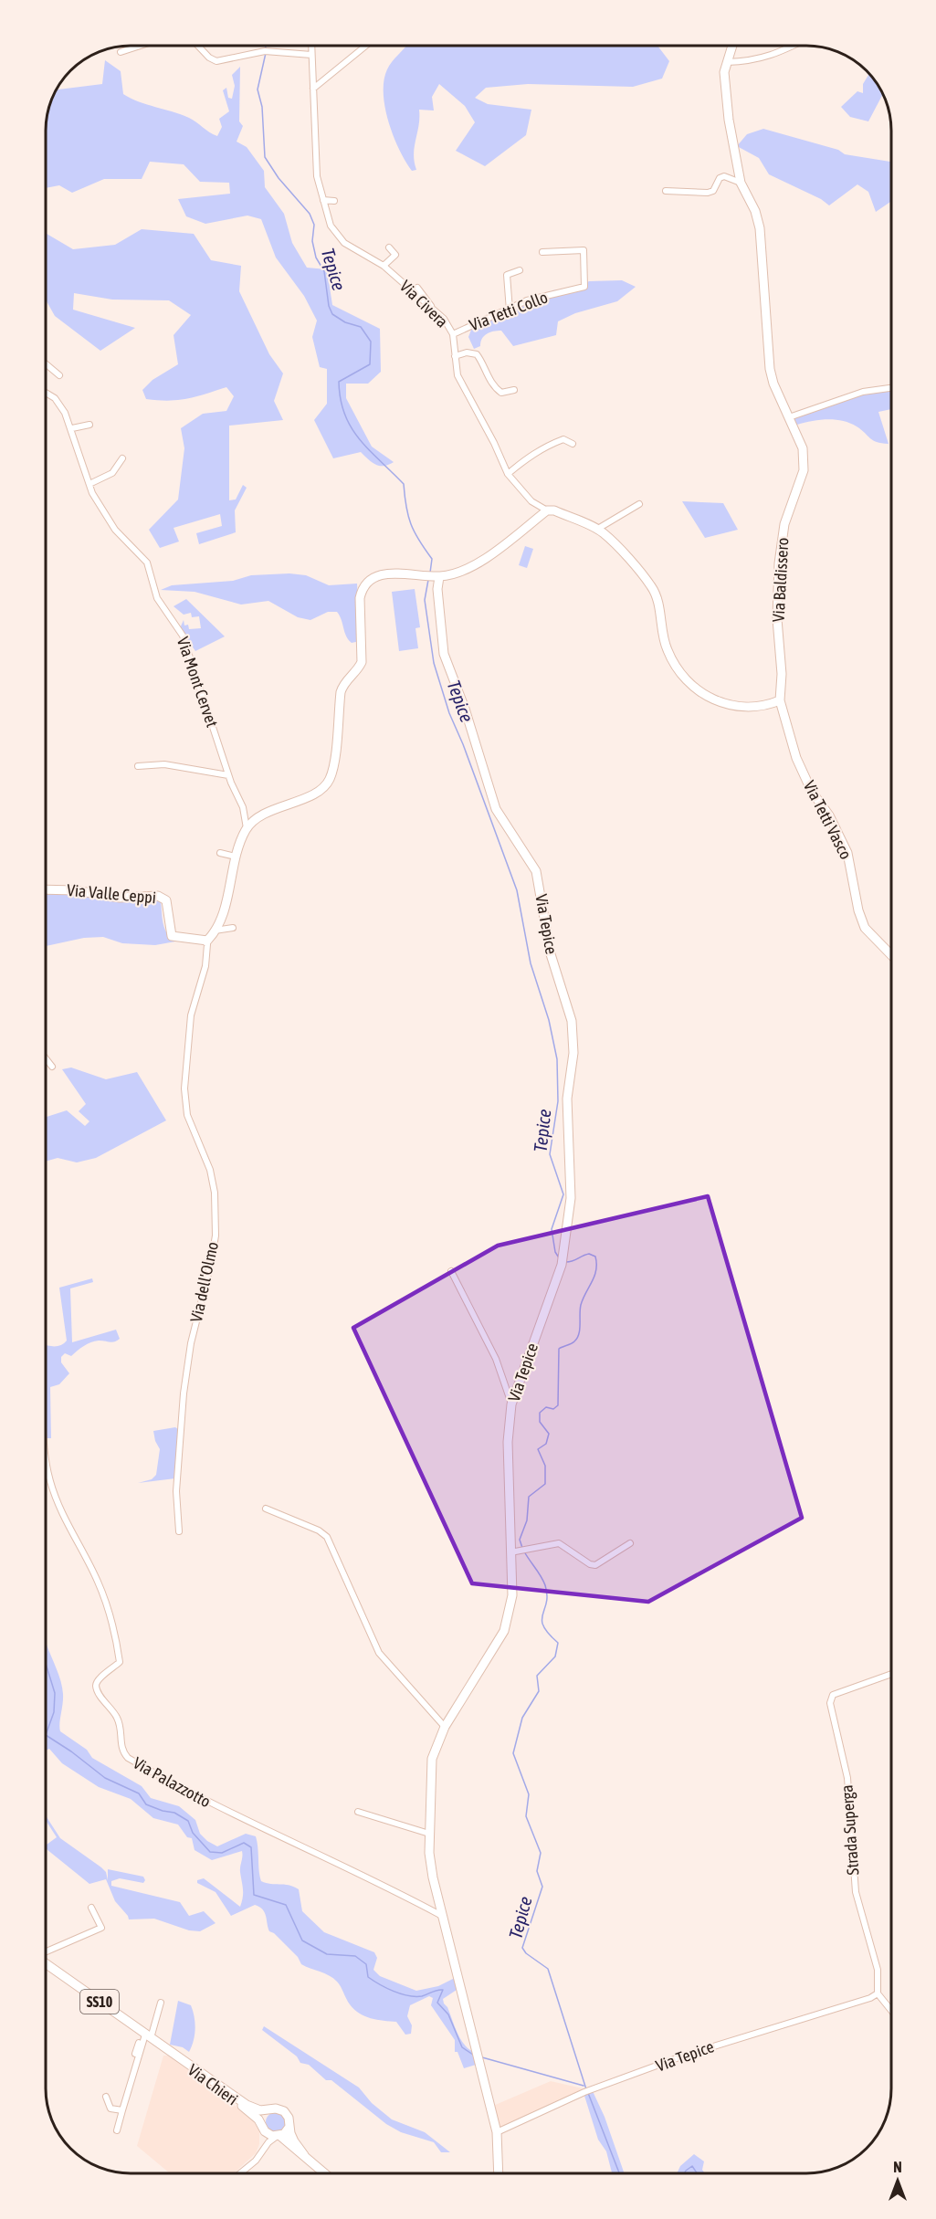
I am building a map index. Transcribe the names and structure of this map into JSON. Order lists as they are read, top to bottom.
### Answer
{
  "streets": {
    "street": [
      "Via Civera",
      "Via Tetti Collo",
      "Via Baldissero",
      "Via Mont Cervet",
      "Via Tetti Vasco",
      "Via Valle Ceppi",
      "Via Tepice",
      "Via dell'Olmo",
      "Via Palazzotto",
      "Strada Superga",
      "SS10",
      "Via Chieri"
    ]
  },
  "crossings": [
    ["Via Civera", "Via Tetti Collo"],
    ["Via Baldissero", "Via Tetti Vasco"],
    ["Via Valle Ceppi", "Via dell'Olmo"],
    ["Via Tepice", "Via Palazzotto"],
    ["Via Tepice", "Strada Superga"]
  ],
  "water": ["Tepice"],
  "north": "top"
}
